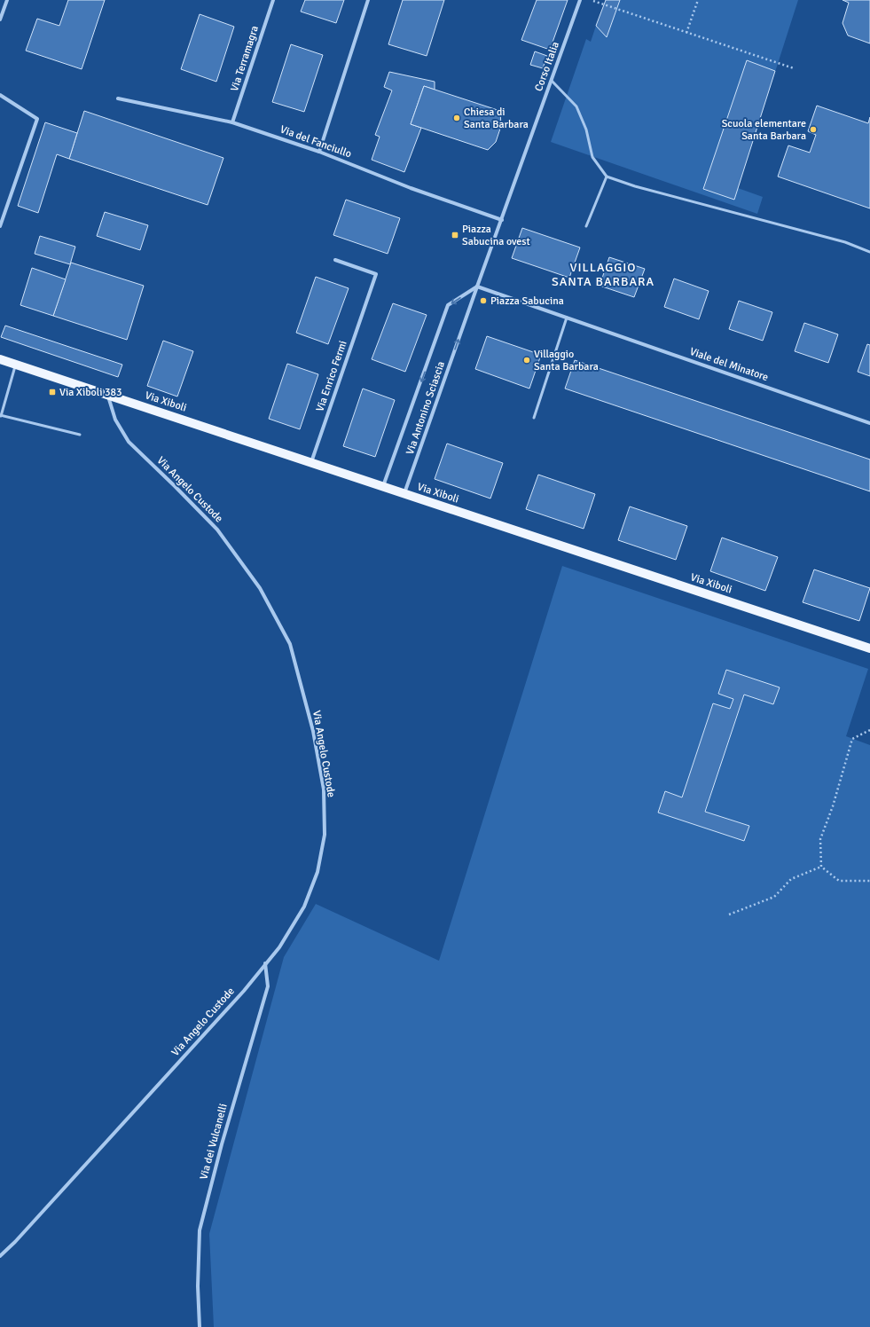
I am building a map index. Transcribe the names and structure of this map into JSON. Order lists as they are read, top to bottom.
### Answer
{
  "streets": {
    "main road": ["Via Xiboli"],
    "street": [
      "Via Terramagra",
      "Corso Italia",
      "Via del Fanciullo",
      "Viale del Minatore",
      "Via Enrico Fermi",
      "Via Antonino Sciascia",
      "Via Angelo Custode",
      "Via dei Vulcanelli"
    ]
  },
  "crossings": [
    ["Via Terramagra", "Via del Fanciullo"],
    ["Corso Italia", "Via del Fanciullo"],
    ["Corso Italia", "Via Antonino Sciascia"],
    ["Via Enrico Fermi", "Via Xiboli"],
    ["Via Xiboli", "Via Antonino Sciascia"],
    ["Via Xiboli", "Via Angelo Custode"],
    ["Via Angelo Custode", "Via dei Vulcanelli"]
  ],
  "districts": ["VILLAGGIO SANTA BARBARA"],
  "places": {
    "other": [
      "Chiesa di Santa Barbara",
      "Scuola elementare Santa Barbara",
      "Piazza Sabucina",
      "Villaggio Santa Barbara"
    ],
    "transit": ["Piazza Sabucina ovest", "Via Xiboli 383"]
  }
}
